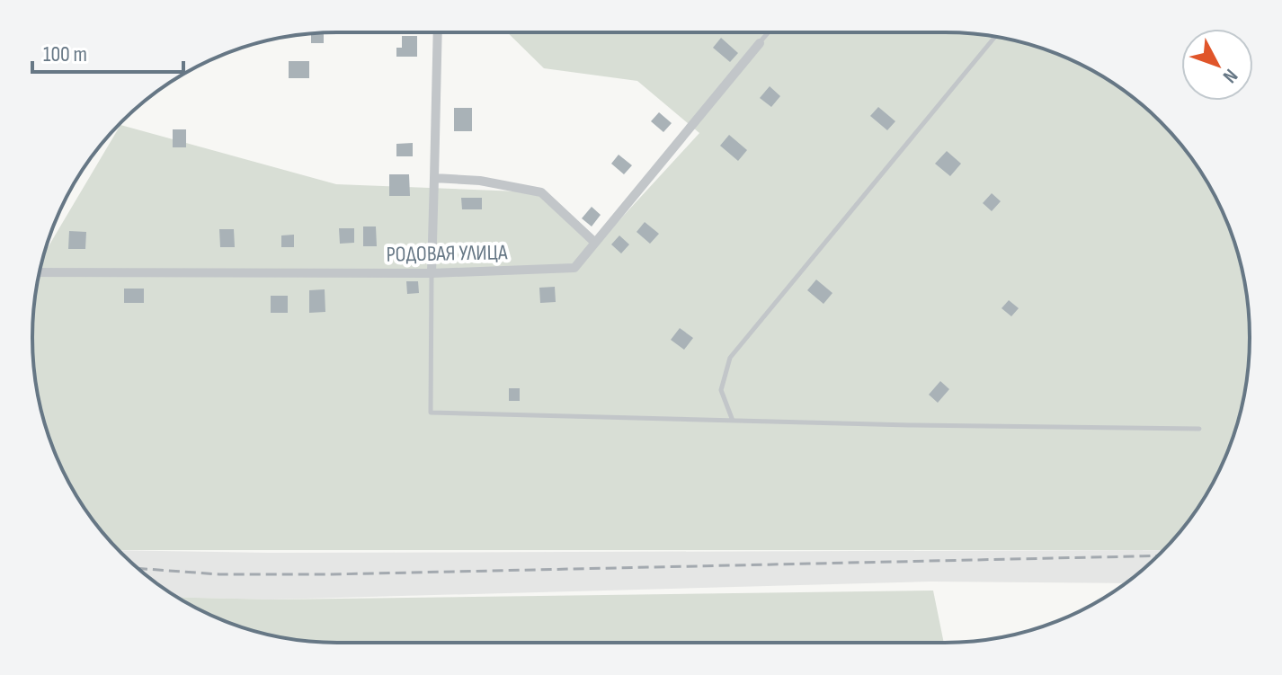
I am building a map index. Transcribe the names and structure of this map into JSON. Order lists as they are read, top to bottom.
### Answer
{
  "streets": {
    "street": ["РОДОВАЯ УЛИЦА"]
  },
  "scale_bar": "100 m",
  "north": "bottom right"
}
